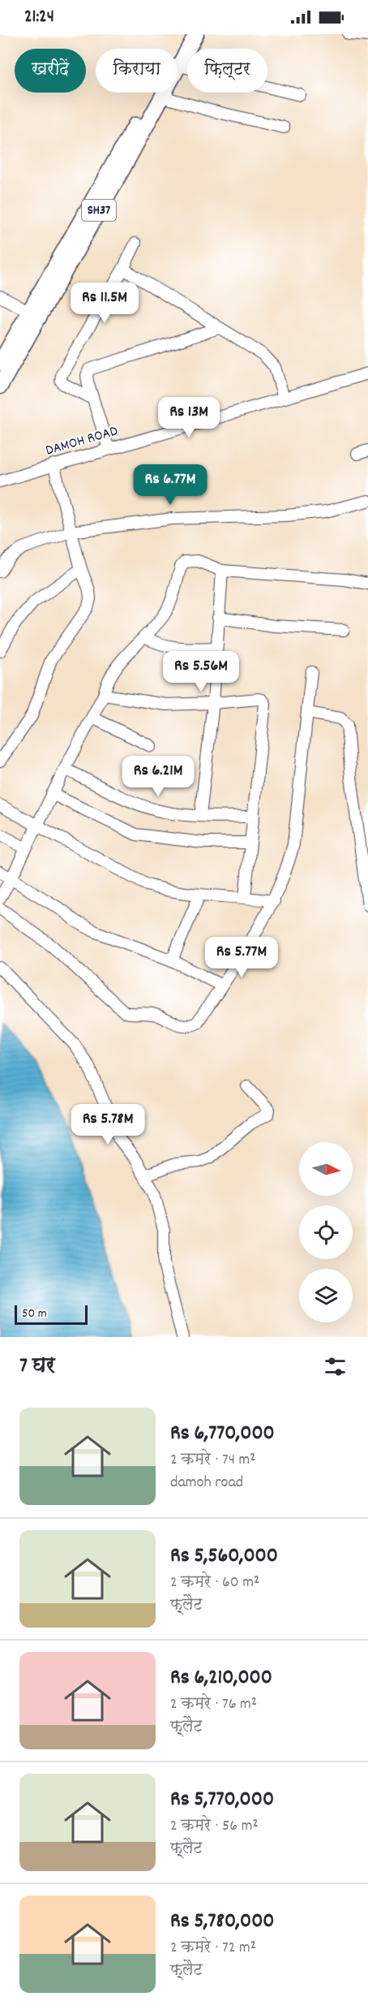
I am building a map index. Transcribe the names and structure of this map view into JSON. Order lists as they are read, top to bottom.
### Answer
{
  "streets": {
    "main road": ["SH37"],
    "street": ["DAMOH ROAD"]
  },
  "scale_bar": "50 m",
  "north": "right",
  "page": {
    "status": "21:24",
    "chip": ["खरीदें", "किराया", "फ़िल्टर"],
    "price": [
      "Rs 11.5M",
      "Rs 13M",
      "Rs 6.77M",
      "Rs 5.56M",
      "Rs 6.21M",
      "Rs 5.77M",
      "Rs 5.78M"
    ],
    "scale": "50 m",
    "heading": "7 घर",
    "list": [
      {
        "name": "Rs 6,770,000",
        "note": "2 कमरे · 74 m² · damoh road"
      },
      {
        "name": "Rs 5,560,000",
        "note": "2 कमरे · 60 m² · फ़्लैट"
      },
      {
        "name": "Rs 6,210,000",
        "note": "2 कमरे · 76 m² · फ़्लैट"
      },
      {
        "name": "Rs 5,770,000",
        "note": "2 कमरे · 56 m² · फ़्लैट"
      },
      {
        "name": "Rs 5,780,000",
        "note": "2 कमरे · 72 m² · फ़्लैट"
      }
    ]
  }
}
